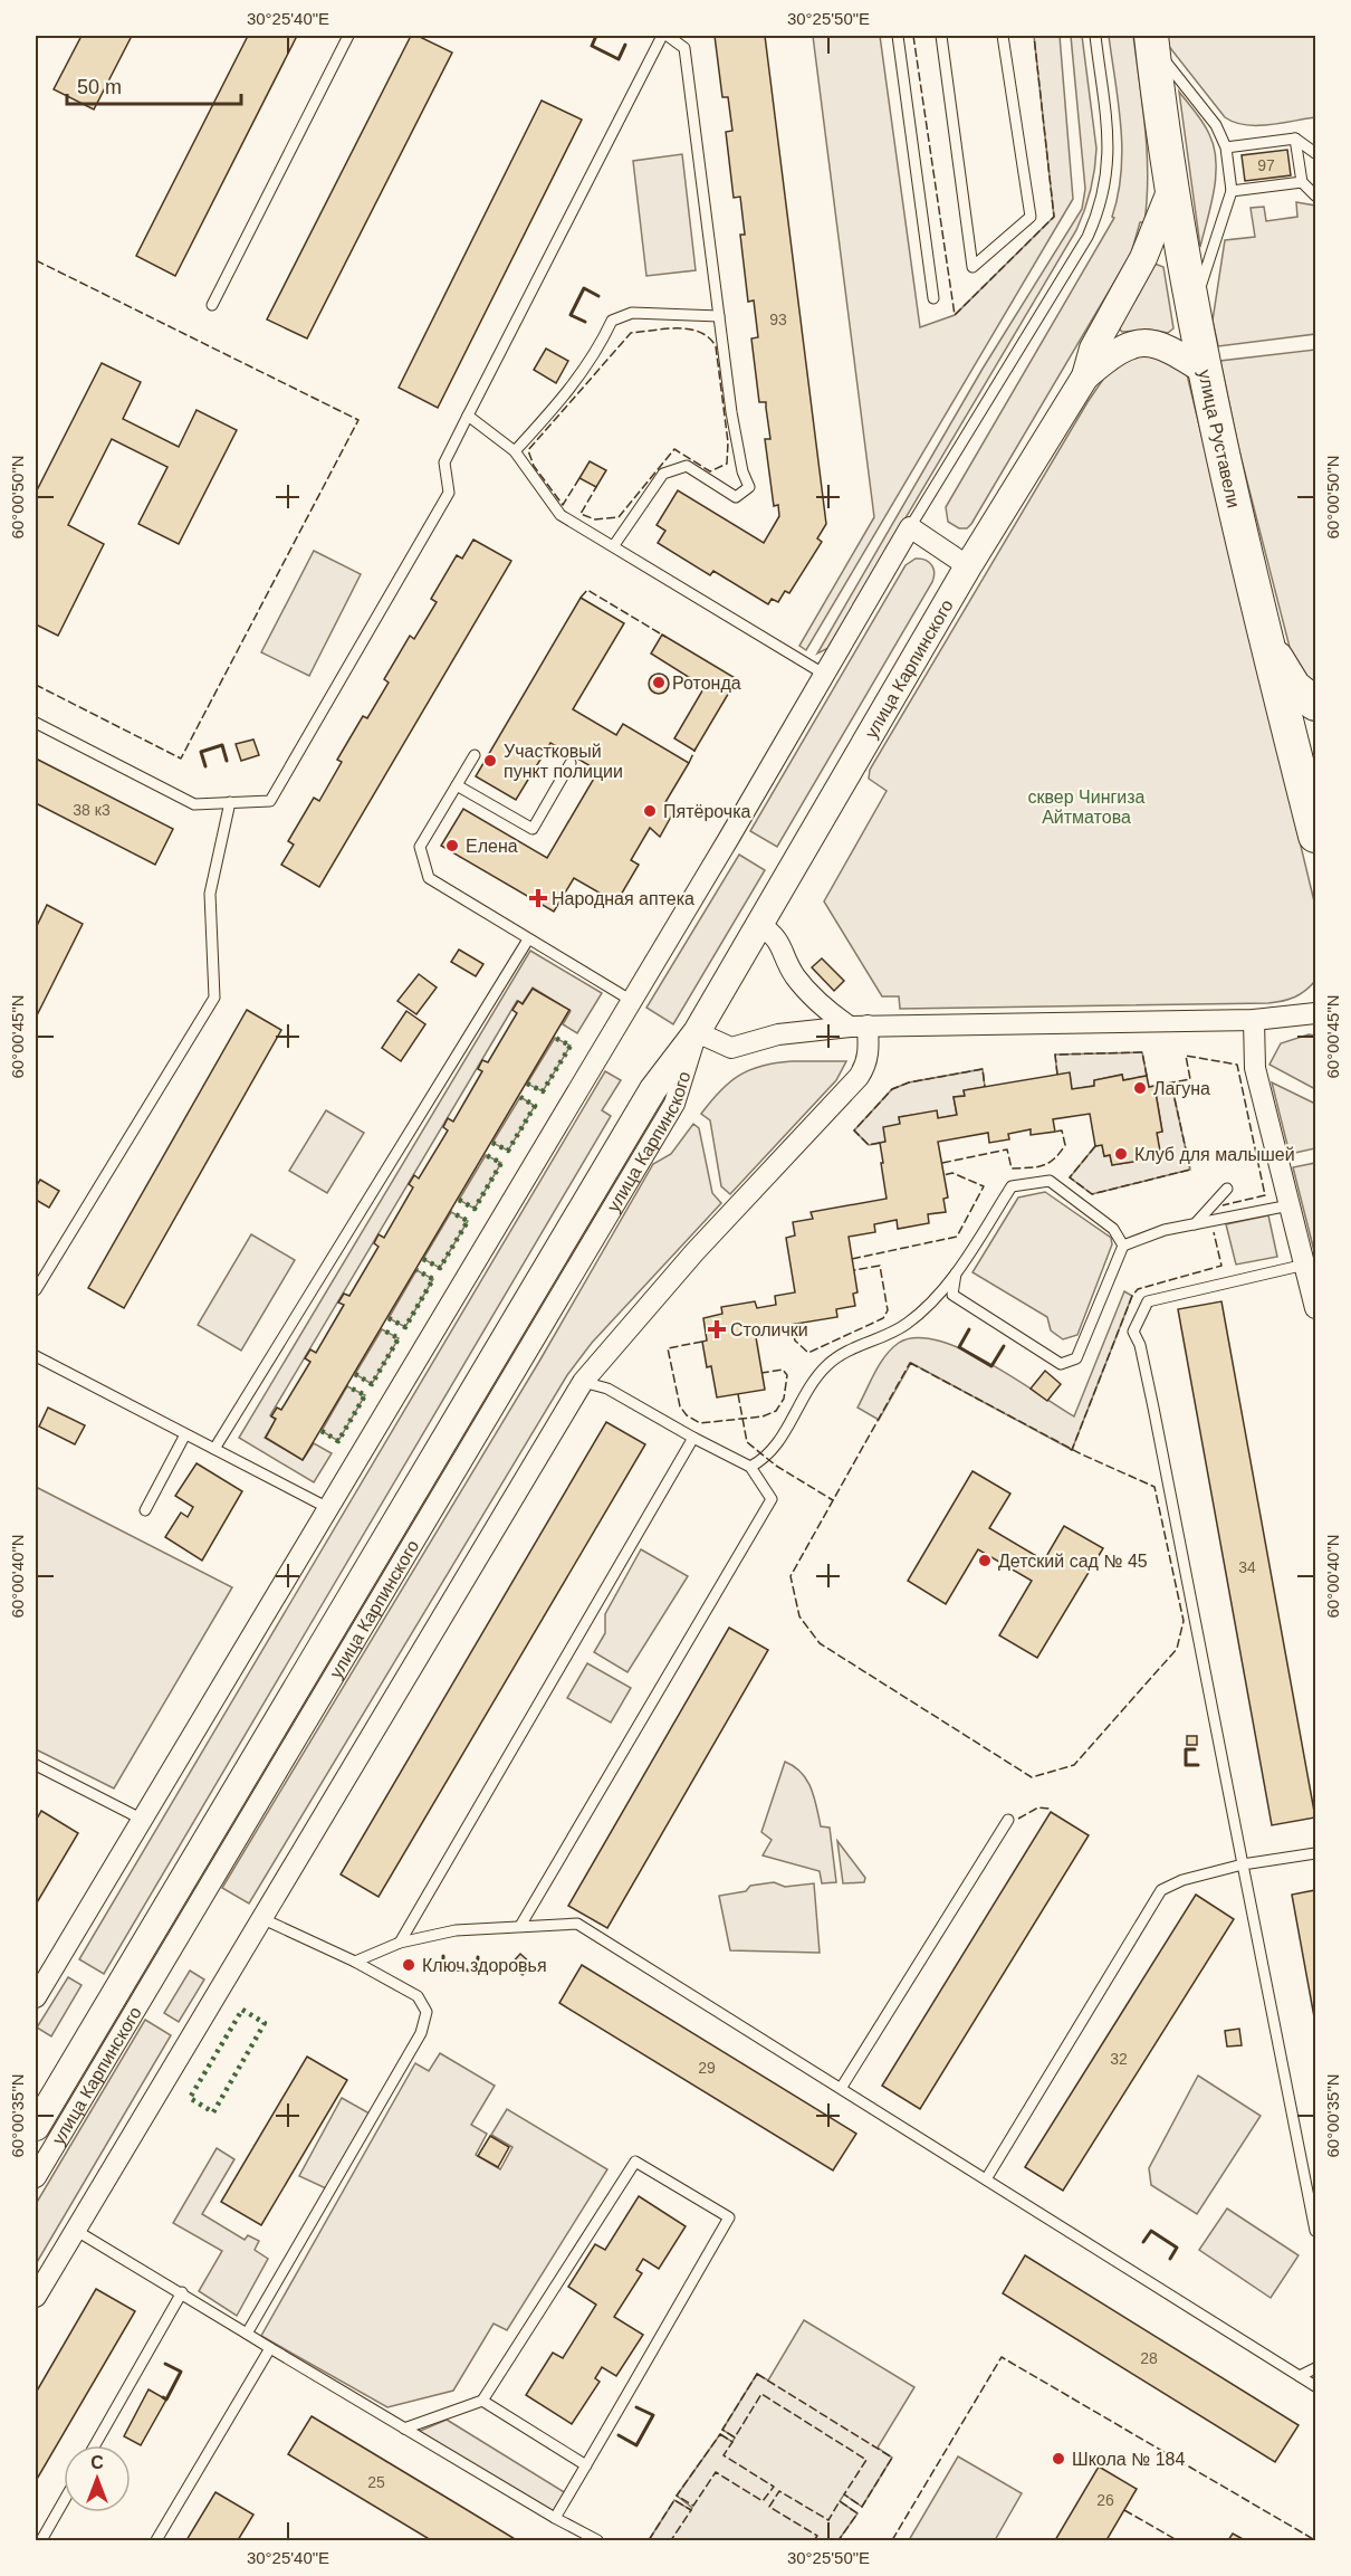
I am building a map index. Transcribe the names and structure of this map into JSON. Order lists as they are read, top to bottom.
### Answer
{
  "streets": {
    "main road": ["улица Руставели"],
    "street": ["улица Карпинского"]
  },
  "crossings": [
    ["улица Руставели", "улица Карпинского"]
  ],
  "parks": ["сквер Чингиза Айтматова"],
  "places": {
    "other": [
      "Ротонда",
      "Участковый пункт полиции",
      "Пятёрочка",
      "Елена",
      "Лагуна",
      "Клуб для малышей",
      "Детский сад № 45",
      "Ключ здоровья",
      "Школа № 184"
    ],
    "health": ["Народная аптека", "Столички"]
  },
  "house_numbers": [
    "97",
    "93",
    "38 к3",
    "34",
    "32",
    "29",
    "28",
    "25",
    "26"
  ],
  "scale_bar": "50 m",
  "north": "top",
  "coordinates": [
    "30°25'40\"E",
    "30°25'50\"E",
    "60°00'50\"N",
    "60°00'45\"N",
    "60°00'40\"N",
    "60°00'35\"N"
  ]
}
